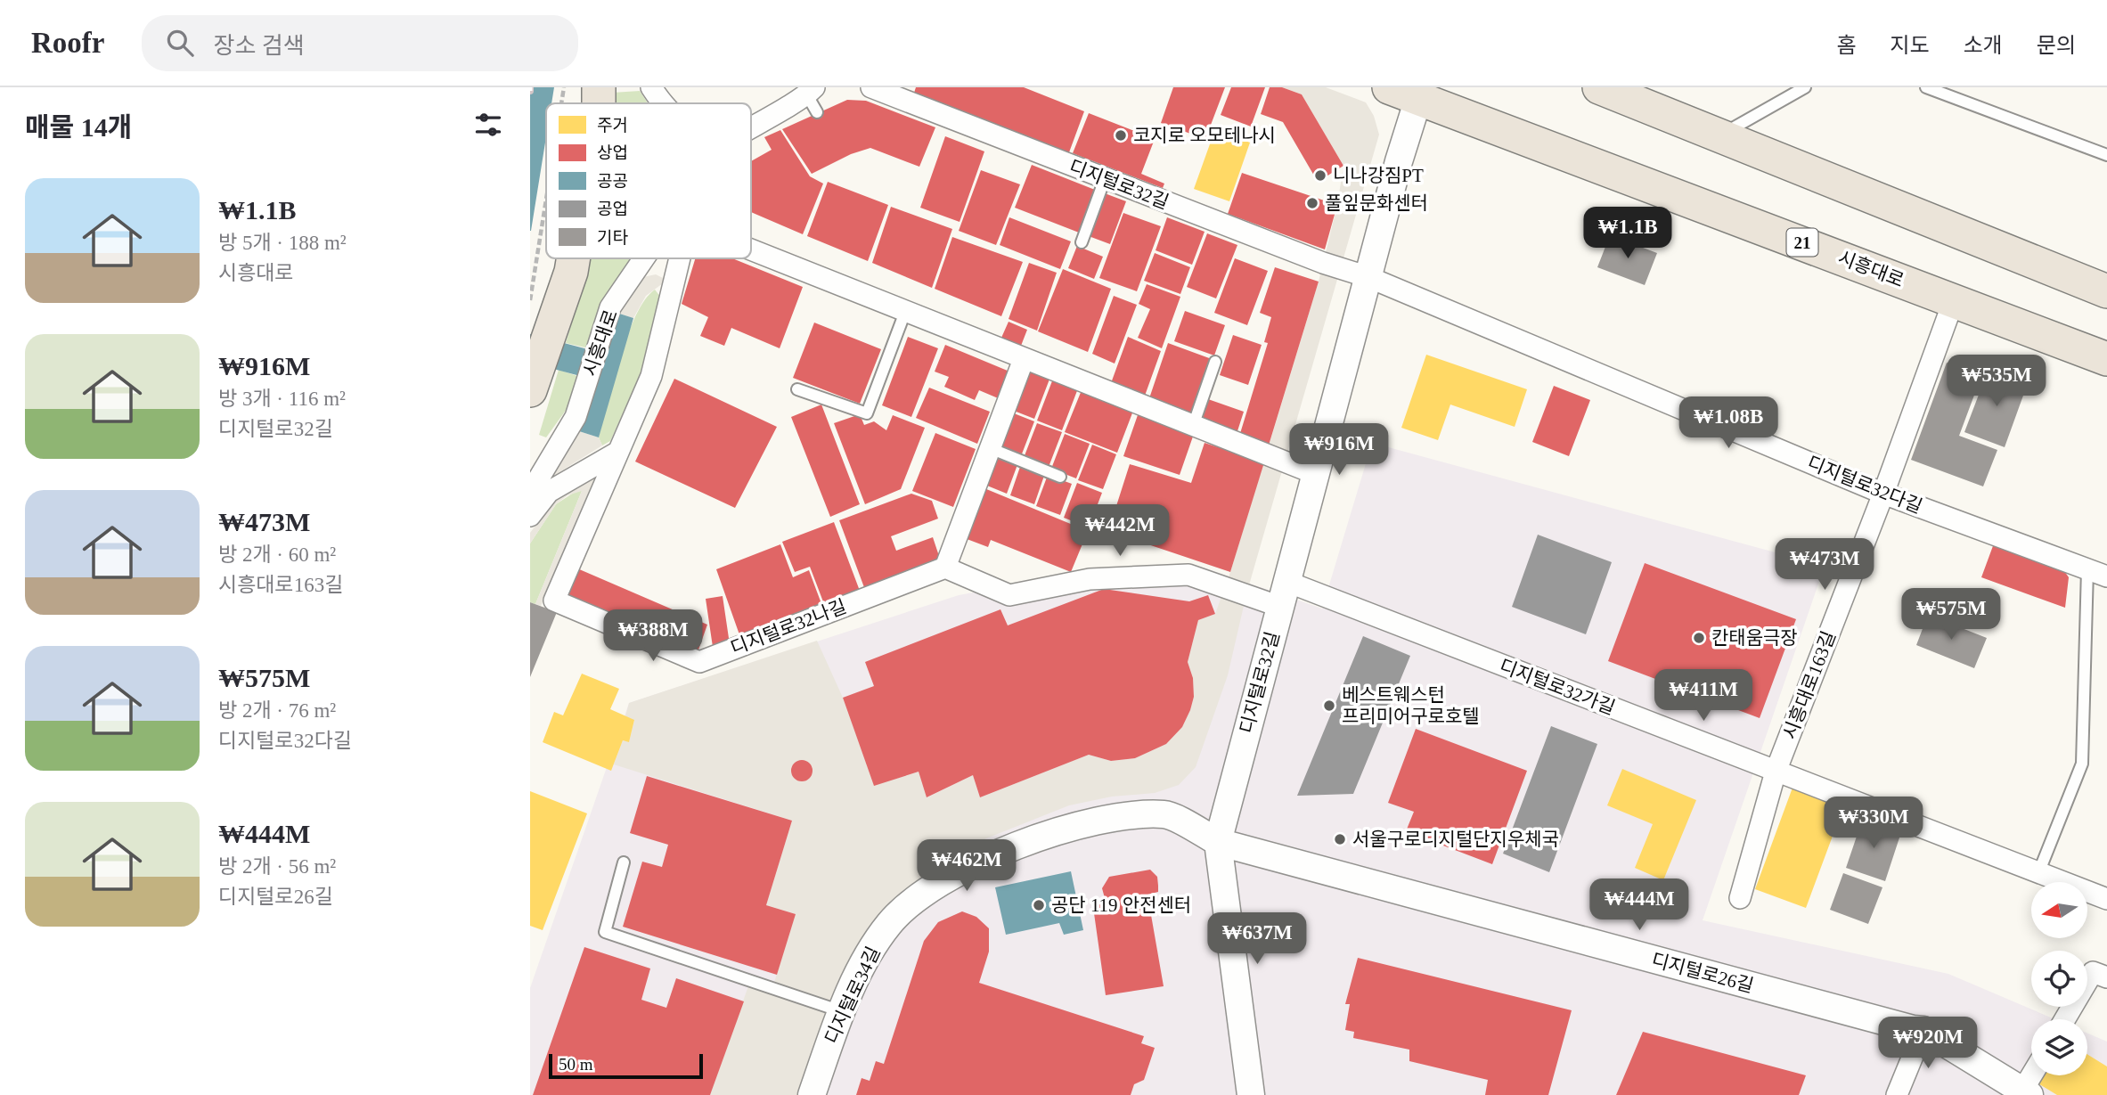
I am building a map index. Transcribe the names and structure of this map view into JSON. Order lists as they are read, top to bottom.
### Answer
{
  "streets": {
    "main road": ["21", "시흥대로"],
    "street": [
      "디지털로32길",
      "디지털로32다길",
      "디지털로32나길",
      "시흥대로163길",
      "디지털로32가길",
      "디지털로26길",
      "디지털로34길"
    ]
  },
  "crossings": [
    ["디지털로32길", "시흥대로"],
    ["디지털로32길", "디지털로32다길"],
    ["디지털로32길", "디지털로32가길"],
    ["디지털로32길", "디지털로26길"],
    ["디지털로32길", "디지털로34길"],
    ["시흥대로", "시흥대로163길"],
    ["디지털로32다길", "시흥대로163길"],
    ["디지털로32나길", "디지털로32가길"],
    ["시흥대로163길", "디지털로32가길"],
    ["디지털로26길", "디지털로34길"]
  ],
  "places": [
    "코지로 오모테나시",
    "니나강짐PT",
    "풀잎문화센터",
    "칸태움극장",
    "베스트웨스턴 프리미어구로호텔",
    "서울구로디지털단지우체국",
    "공단 119 안전센터"
  ],
  "legend": [
    "주거",
    "상업",
    "공공",
    "공업",
    "기타"
  ],
  "scale_bar": "50 m",
  "north": "left",
  "page": {
    "header": "Roofr",
    "search": "장소 검색",
    "nav": [
      "홈",
      "지도",
      "소개",
      "문의"
    ],
    "heading": "매물 14개",
    "list": [
      {
        "name": "₩1.1B",
        "note": "방 5개 · 188 m² · 시흥대로"
      },
      {
        "name": "₩916M",
        "note": "방 3개 · 116 m² · 디지털로32길"
      },
      {
        "name": "₩473M",
        "note": "방 2개 · 60 m² · 시흥대로163길"
      },
      {
        "name": "₩575M",
        "note": "방 2개 · 76 m² · 디지털로32다길"
      },
      {
        "name": "₩444M",
        "note": "방 2개 · 56 m² · 디지털로26길"
      }
    ],
    "price": [
      "₩1.1B",
      "₩535M",
      "₩1.08B",
      "₩916M",
      "₩442M",
      "₩473M",
      "₩575M",
      "₩388M",
      "₩411M",
      "₩330M",
      "₩462M",
      "₩444M",
      "₩637M",
      "₩920M"
    ],
    "scale": "50 m"
  }
}
